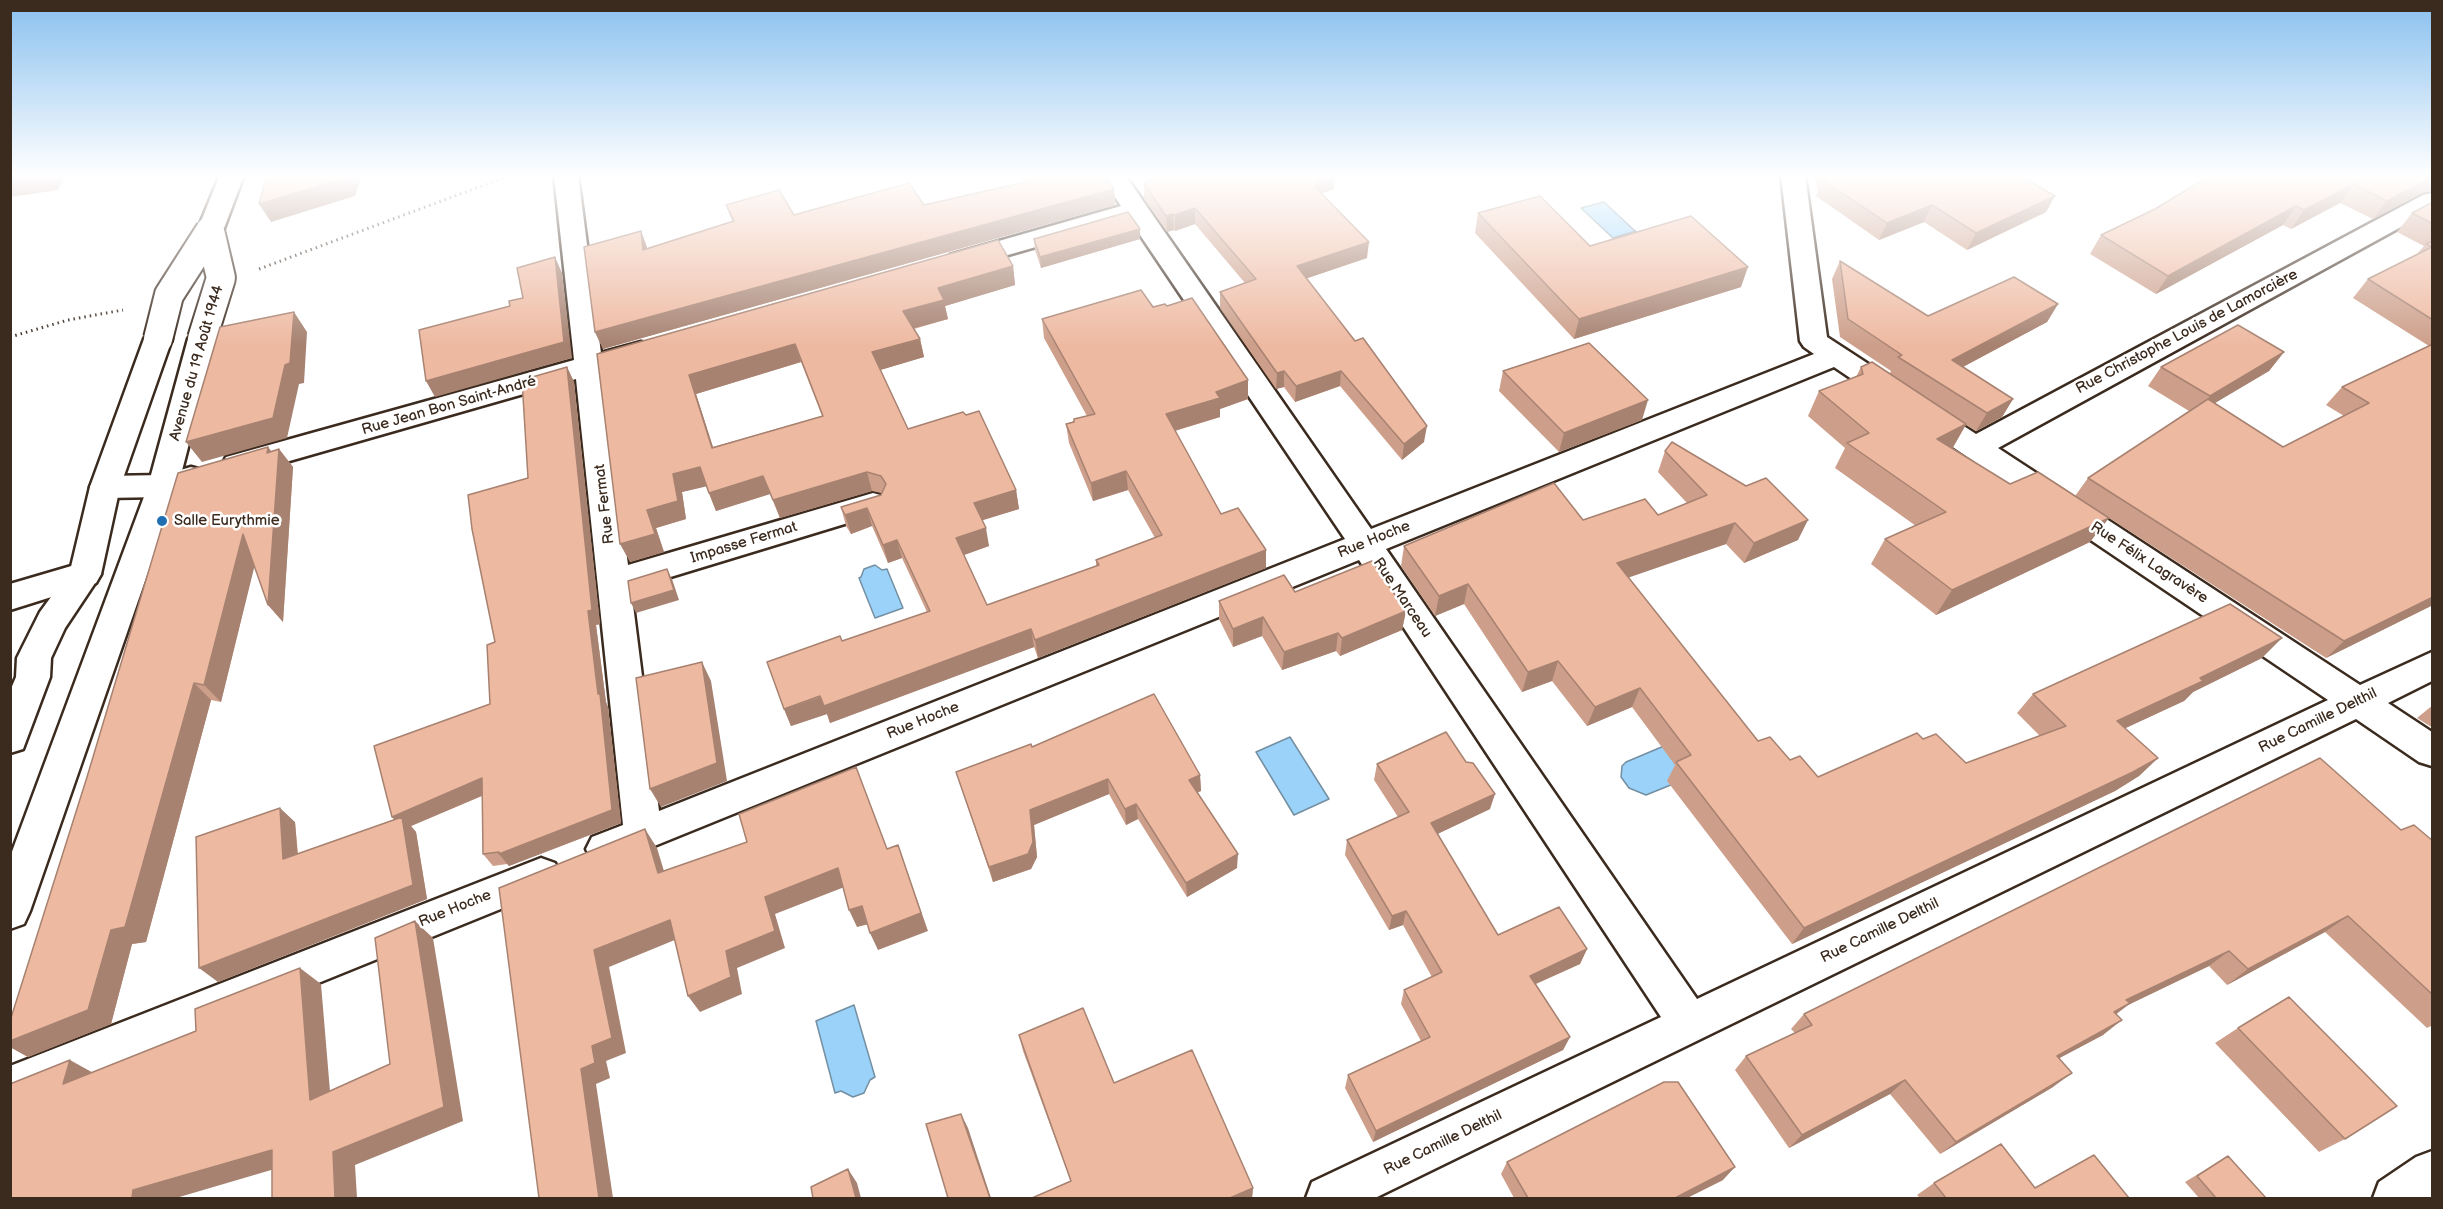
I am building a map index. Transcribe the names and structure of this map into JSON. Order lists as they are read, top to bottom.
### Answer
{
  "streets": {
    "street": [
      "Rue Christophe Louis de Lamorcière",
      "Avenue du 19 Août 1944",
      "Rue Jean Bon Saint-André",
      "Rue Fermat",
      "Rue Hoche",
      "Impasse Fermat",
      "Rue Félix Lagravère",
      "Rue Marceau",
      "Rue Camille Delthil"
    ]
  },
  "crossings": [
    ["Rue Christophe Louis de Lamorcière", "Rue Félix Lagravère"],
    ["Avenue du 19 Août 1944", "Rue Jean Bon Saint-André"],
    ["Rue Jean Bon Saint-André", "Rue Fermat"],
    ["Rue Fermat", "Rue Hoche"],
    ["Rue Fermat", "Impasse Fermat"],
    ["Rue Hoche", "Rue Félix Lagravère"],
    ["Rue Hoche", "Rue Marceau"],
    ["Rue Félix Lagravère", "Rue Camille Delthil"],
    ["Rue Marceau", "Rue Camille Delthil"]
  ],
  "places": ["Salle Eurythmie"]
}
